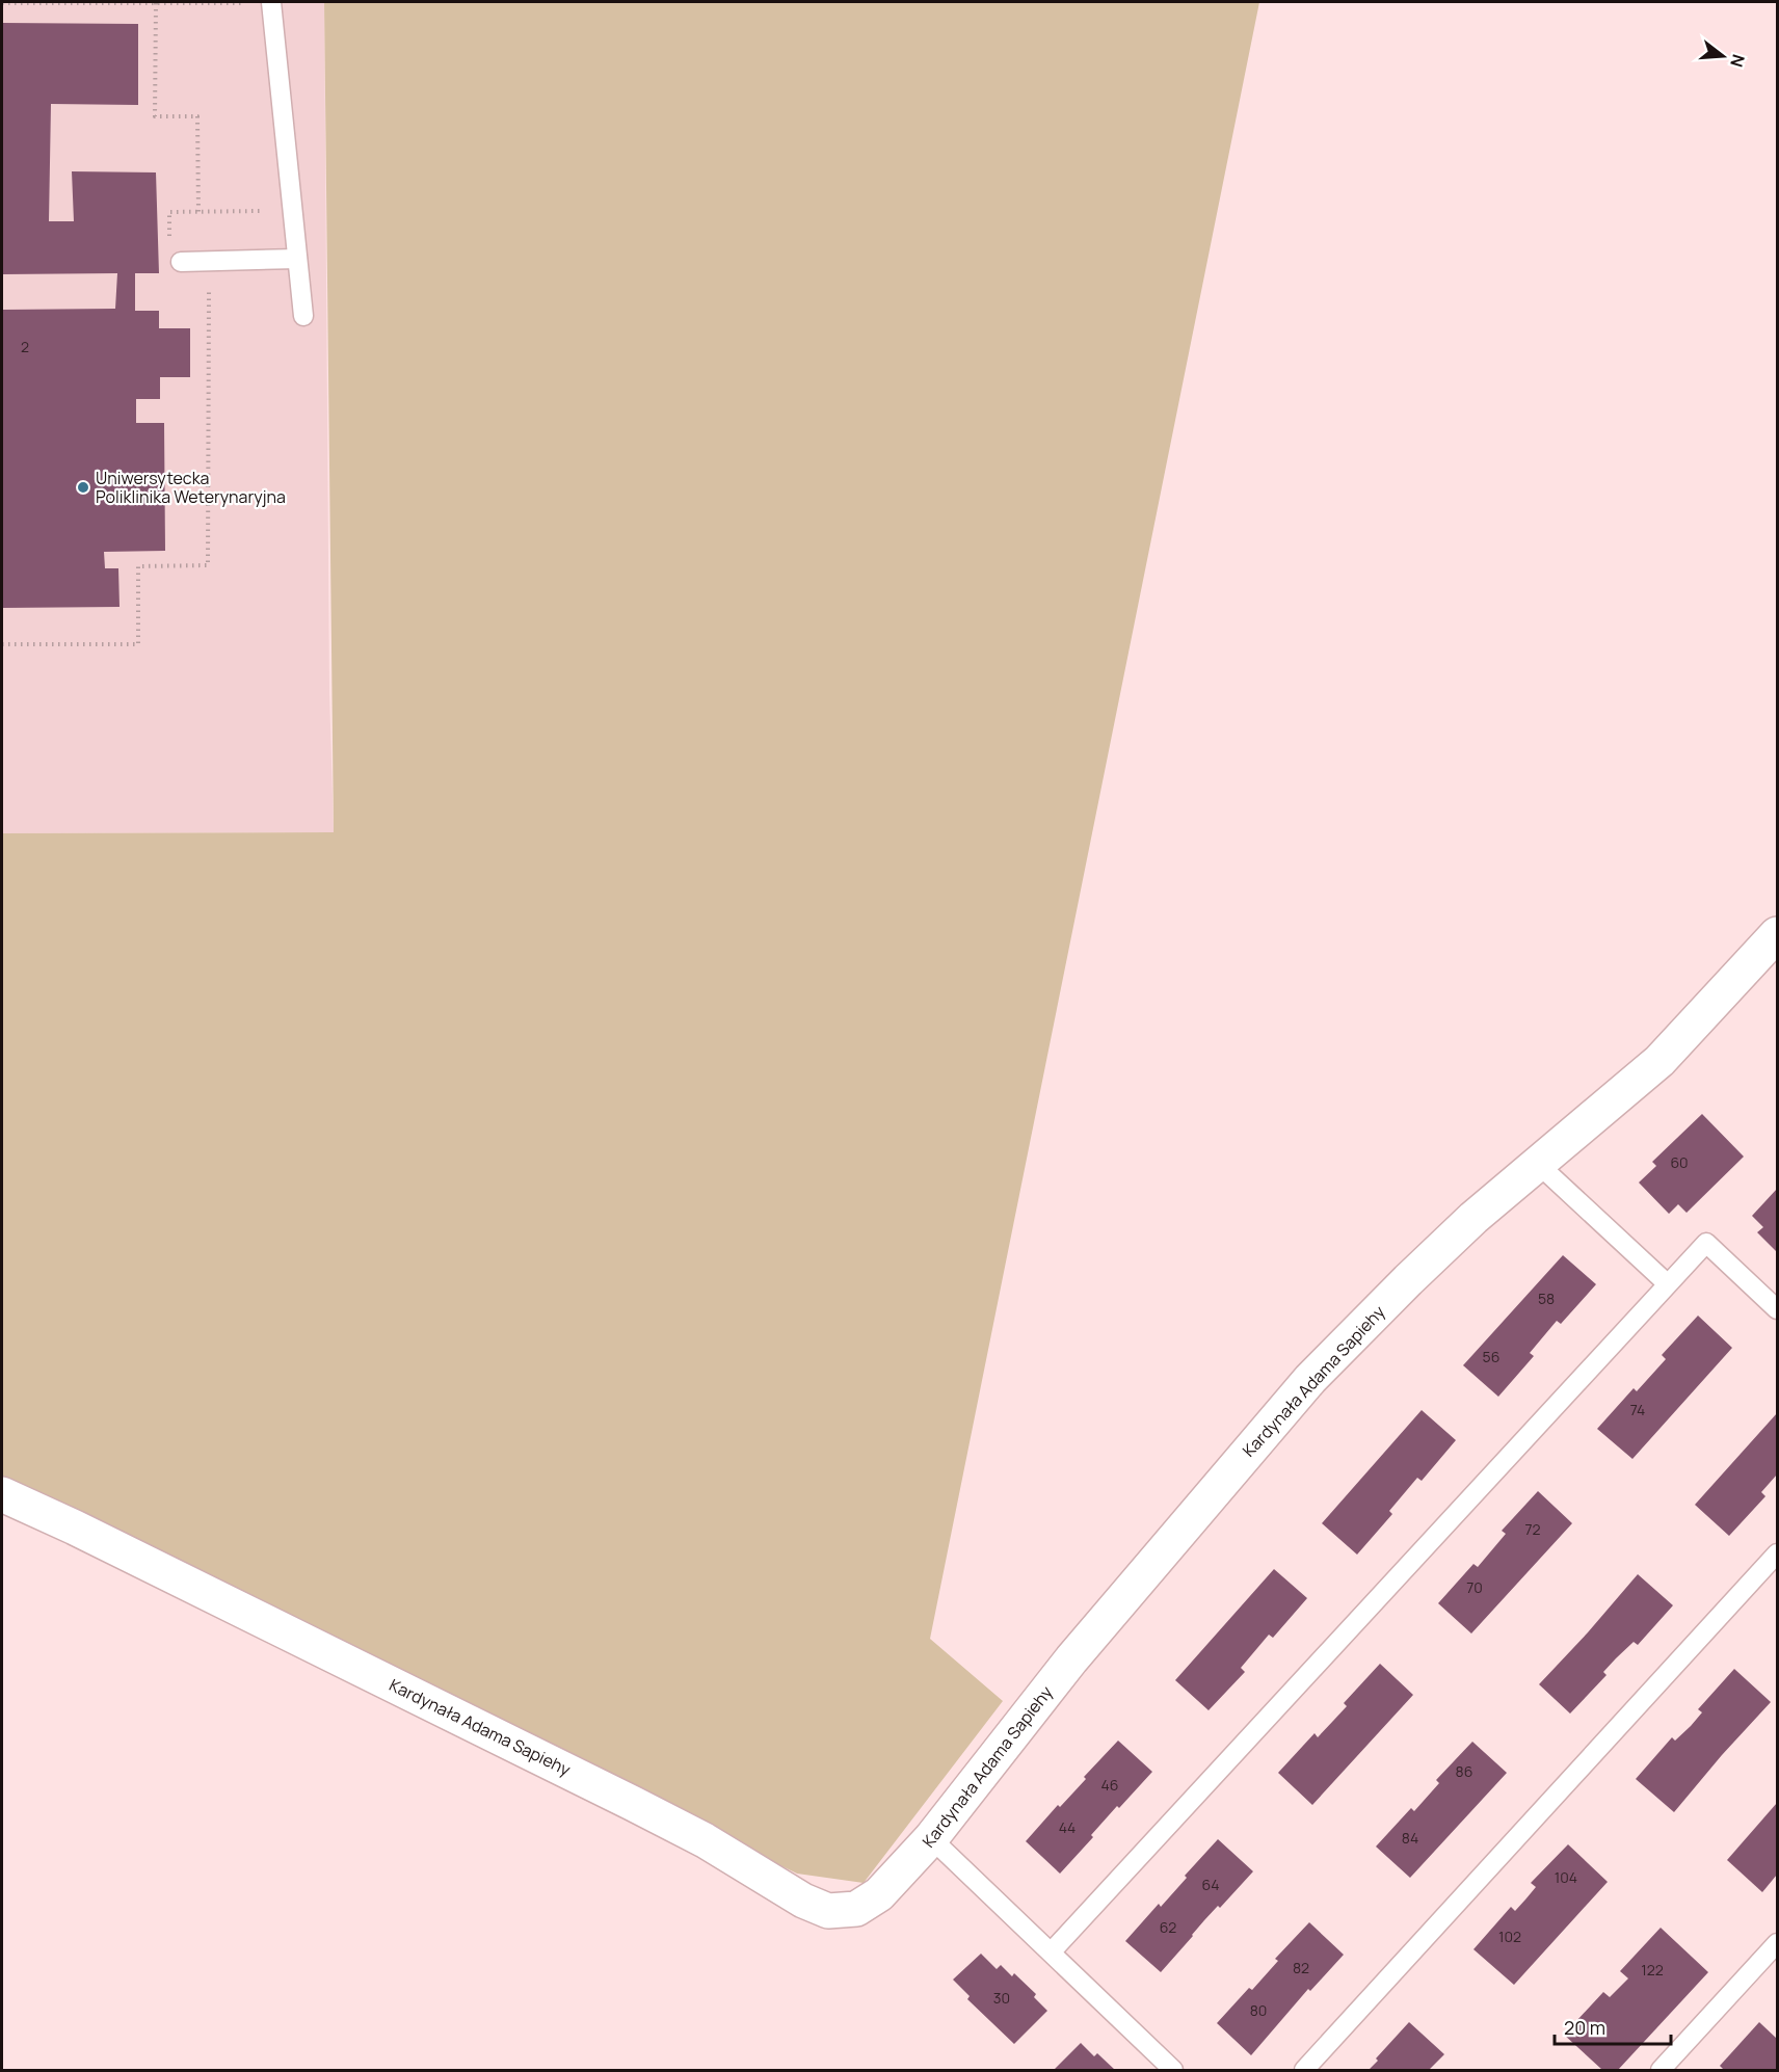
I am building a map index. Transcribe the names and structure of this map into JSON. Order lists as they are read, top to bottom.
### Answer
{
  "streets": {
    "street": ["Kardynała Adama Sapiehy"]
  },
  "places": ["Uniwersytecka Poliklinika Weterynaryjna"],
  "house_numbers": [
    "2",
    "60",
    "58",
    "56",
    "74",
    "72",
    "70",
    "86",
    "46",
    "44",
    "84",
    "104",
    "64",
    "62",
    "102",
    "82",
    "122",
    "30",
    "80"
  ],
  "scale_bar": "20 m",
  "north": "right"
}
